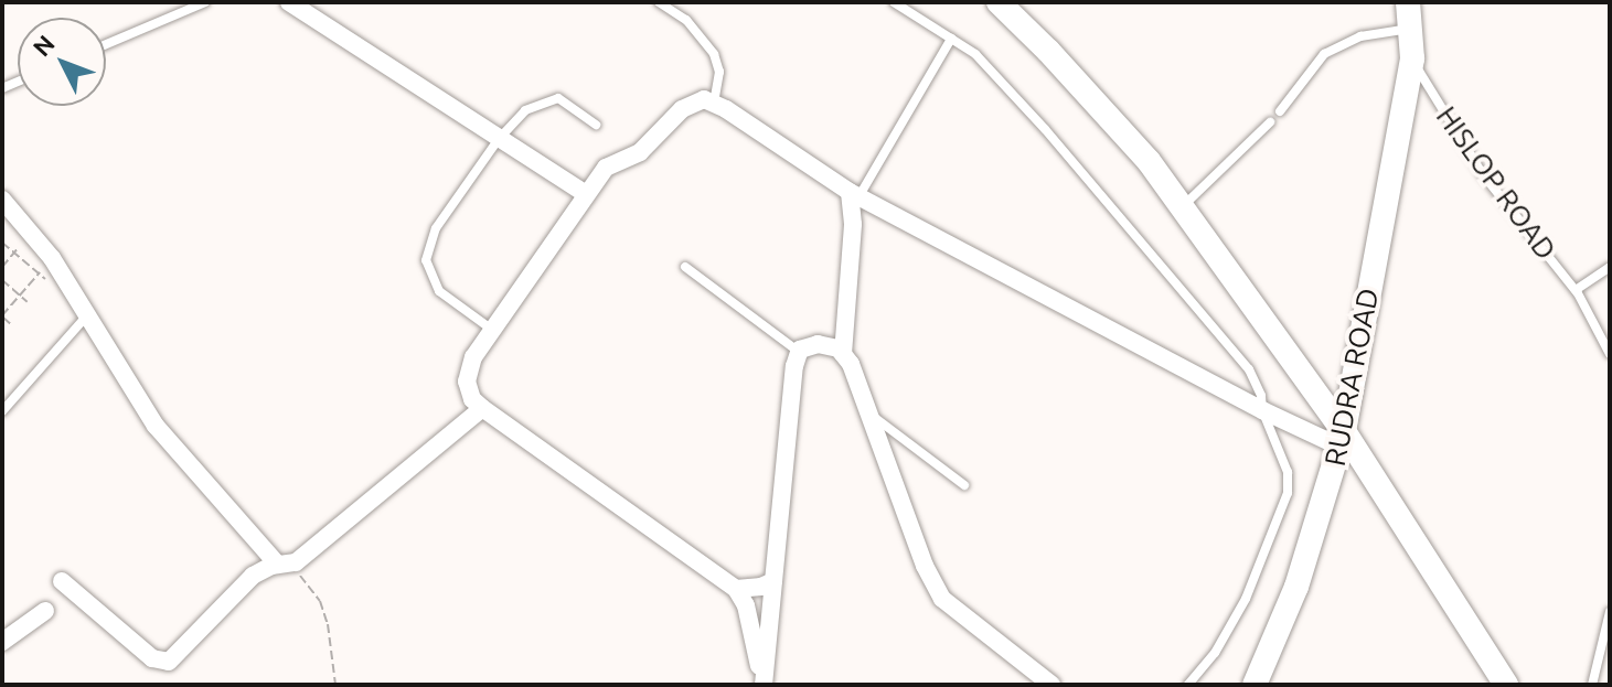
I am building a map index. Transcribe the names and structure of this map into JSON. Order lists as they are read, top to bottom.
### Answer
{
  "streets": {
    "street": ["HISLOP ROAD", "RUDRA ROAD"]
  },
  "crossings": [
    ["HISLOP ROAD", "RUDRA ROAD"]
  ],
  "north": "top left"
}
